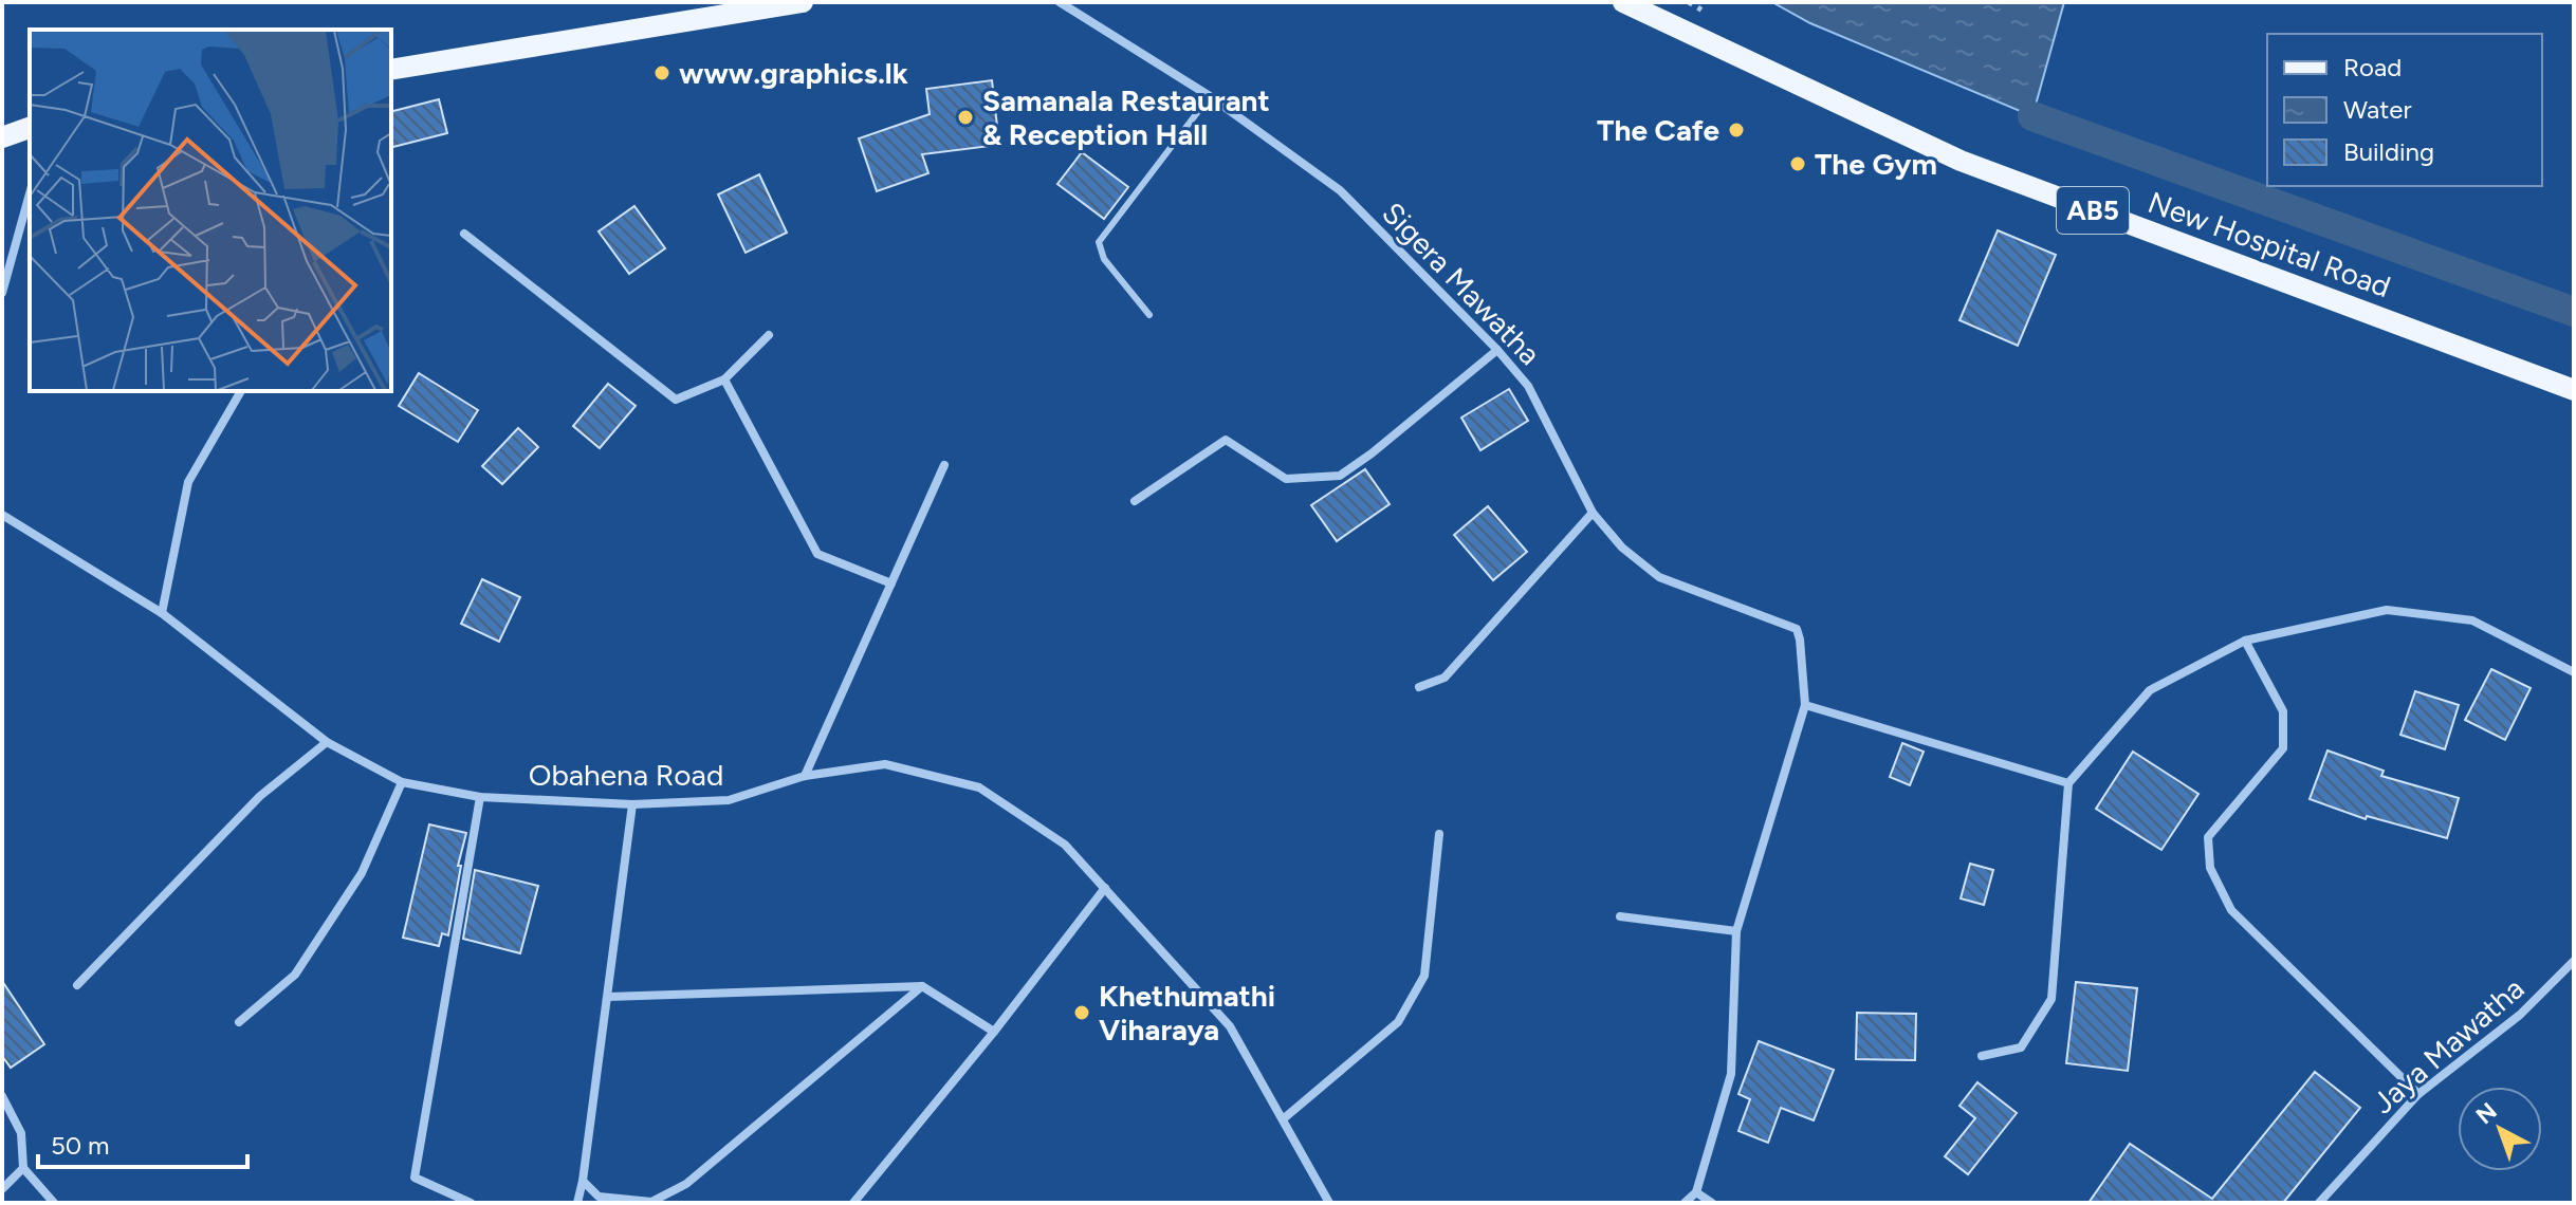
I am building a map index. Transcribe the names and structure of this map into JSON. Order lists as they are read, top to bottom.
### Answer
{
  "streets": {
    "main road": ["AB5", "New Hospital Road"],
    "street": ["Sigera Mawatha", "Obahena Road", "Jaya Mawatha"]
  },
  "places": [
    "www.graphics.lk",
    "Samanala Restaurant & Reception Hall",
    "The Cafe",
    "The Gym",
    "Khethumathi Viharaya"
  ],
  "legend": ["Road", "Water", "Building"],
  "scale_bar": "50 m",
  "north": "top left"
}
